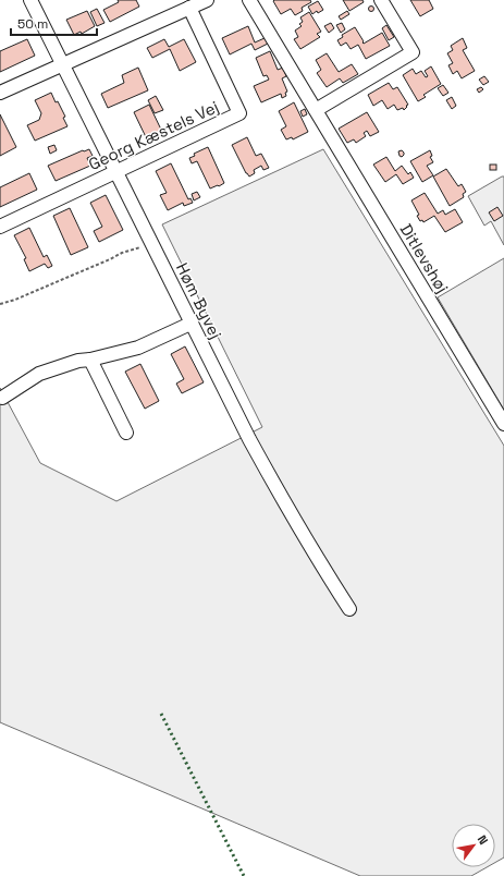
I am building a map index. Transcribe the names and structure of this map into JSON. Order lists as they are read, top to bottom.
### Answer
{
  "streets": {
    "street": ["Georg Kæstels Vej", "Ditlevshøj", "Høm Byvej"]
  },
  "crossings": [
    ["Georg Kæstels Vej", "Høm Byvej"]
  ],
  "scale_bar": "50 m",
  "north": "top right"
}
